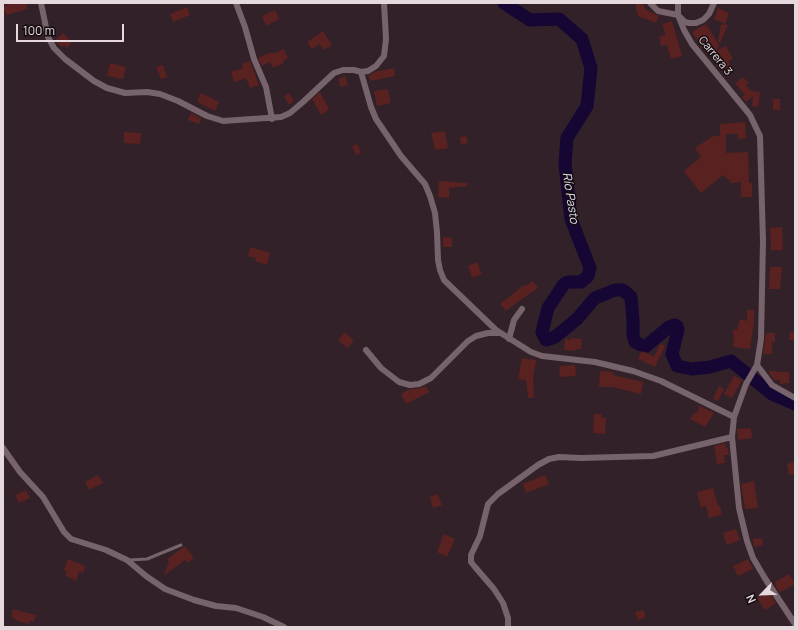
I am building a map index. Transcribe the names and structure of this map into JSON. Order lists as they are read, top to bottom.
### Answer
{
  "streets": {
    "street": ["Carrera 3"]
  },
  "water": ["Río Pasto"],
  "scale_bar": "100 m",
  "north": "bottom left"
}
